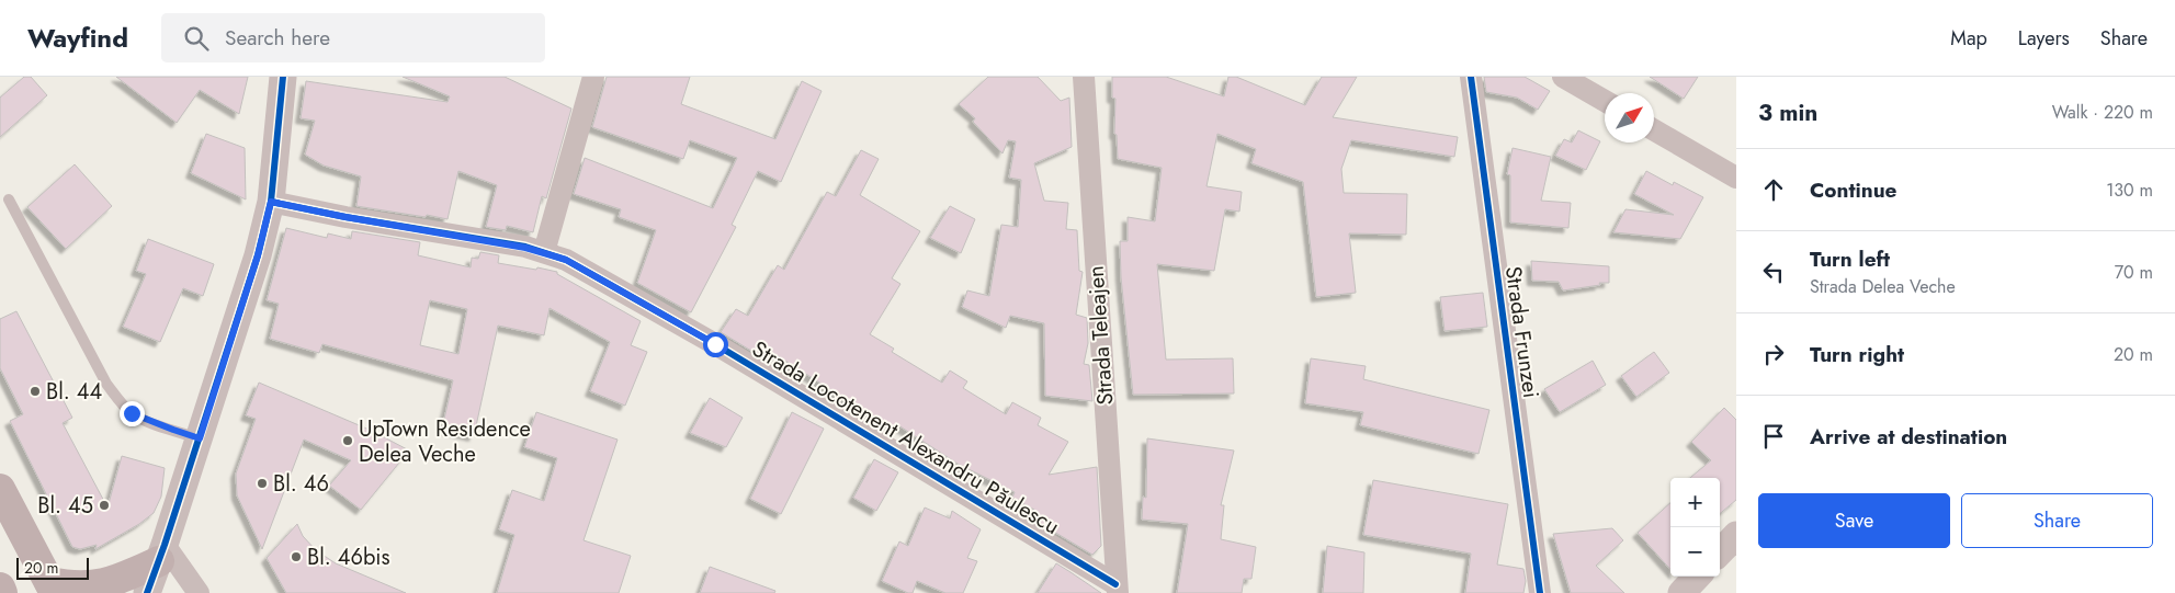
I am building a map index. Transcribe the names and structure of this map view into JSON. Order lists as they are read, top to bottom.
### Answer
{
  "streets": {
    "street": ["Strada Frunzei", "Strada Teleajen", "Strada Locotenent Alexandru Păulescu"]
  },
  "crossings": [
    ["Strada Teleajen", "Strada Locotenent Alexandru Păulescu"]
  ],
  "places": [
    "Bl. 44",
    "UpTown Residence Delea Veche",
    "Bl. 46",
    "Bl. 45",
    "Bl. 46bis"
  ],
  "scale_bar": "20 m",
  "north": "top right",
  "page": {
    "header": "Wayfind",
    "search": "Search here",
    "nav": ["Map", "Layers", "Share"],
    "heading": ["3 min", "Walk · 220 m"],
    "list": [
      ["Continue", "130 m"],
      ["Turn left", "Strada Delea Veche", "70 m"],
      ["Turn right", "20 m"],
      "Arrive at destination"
    ],
    "buttons": ["Save", "Share"],
    "map_buttons": ["+", "−"],
    "scale": "20 m"
  }
}
